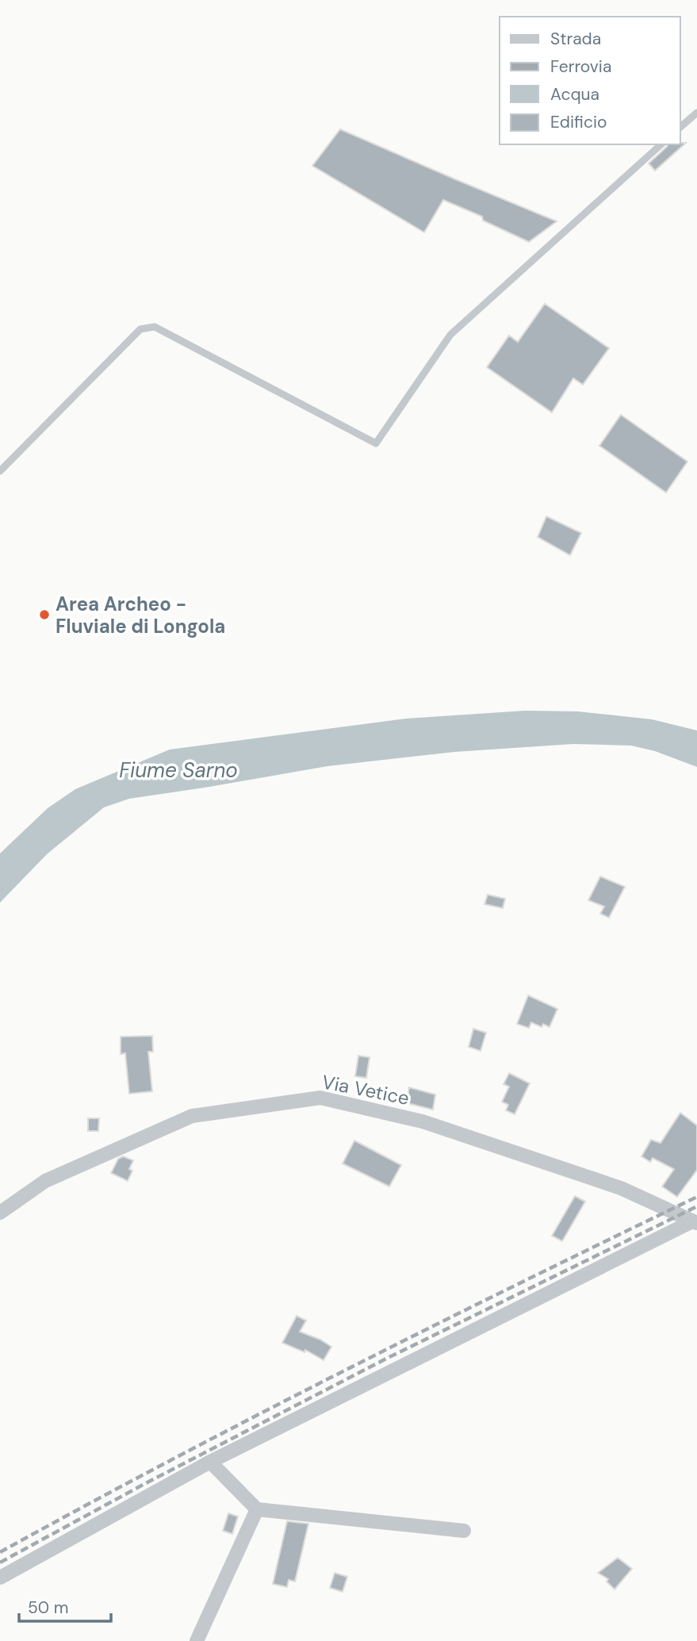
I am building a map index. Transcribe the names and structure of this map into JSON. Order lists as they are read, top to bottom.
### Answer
{
  "streets": {
    "street": ["Via Vetice"]
  },
  "water": ["Fiume Sarno"],
  "places": ["Area Archeo - Fluviale di Longola"],
  "legend": [
    "Strada",
    "Ferrovia",
    "Acqua",
    "Edificio"
  ],
  "scale_bar": "50 m"
}
